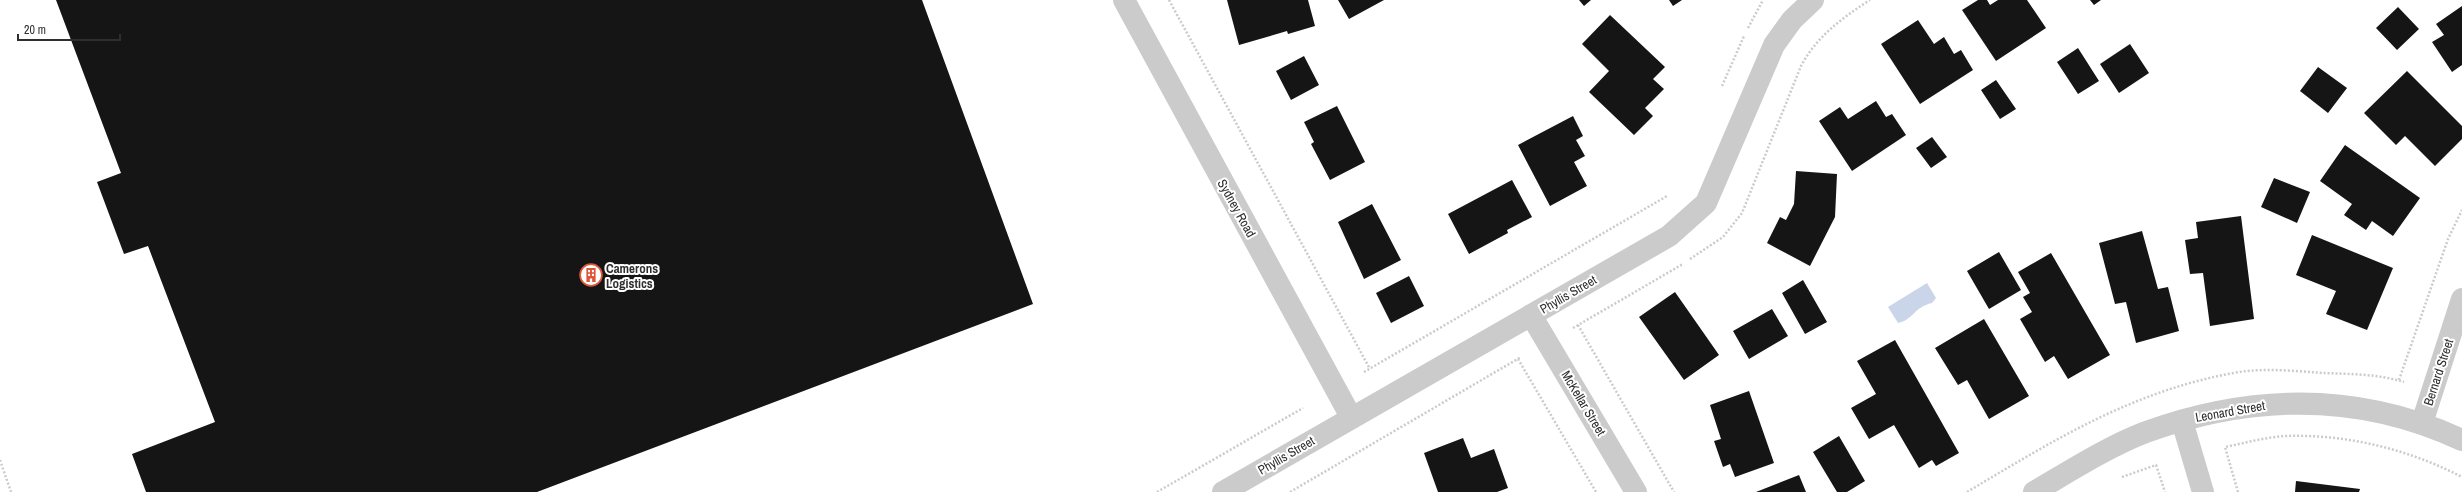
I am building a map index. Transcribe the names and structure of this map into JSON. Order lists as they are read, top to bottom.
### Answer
{
  "streets": {
    "street": [
      "Sydney Road",
      "Phyllis Street",
      "Bernard Street",
      "McKellar Street",
      "Leonard Street"
    ]
  },
  "crossings": [
    ["Sydney Road", "Phyllis Street"],
    ["Phyllis Street", "McKellar Street"],
    ["Bernard Street", "Leonard Street"]
  ],
  "places": {
    "building": ["Camerons Logistics"]
  },
  "scale_bar": "20 m"
}
